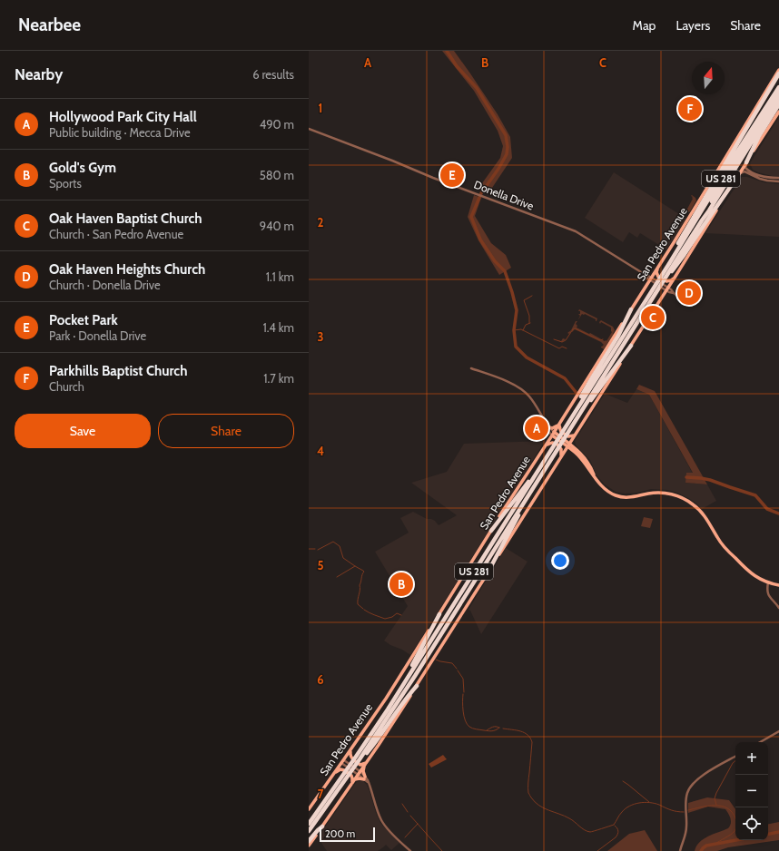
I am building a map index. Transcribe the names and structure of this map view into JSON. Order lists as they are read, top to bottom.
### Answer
{
  "streets": {
    "highway": ["US 281"],
    "main road": ["San Pedro Avenue"],
    "street": ["Donella Drive"]
  },
  "crossings": [
    ["Donella Drive", "San Pedro Avenue"]
  ],
  "scale_bar": "200 m",
  "north": "top",
  "page": {
    "header": "Nearbee",
    "nav": ["Map", "Layers", "Share"],
    "heading": ["Nearby", "6 results"],
    "pins": [
      "F",
      "E",
      "D",
      "C",
      "A",
      "B"
    ],
    "list": [
      {
        "mark": "A",
        "name": "Hollywood Park City Hall",
        "note": "Public building · Mecca Drive",
        "value": "490 m"
      },
      {
        "mark": "B",
        "name": "Gold's Gym",
        "note": "Sports",
        "value": "580 m"
      },
      {
        "mark": "C",
        "name": "Oak Haven Baptist Church",
        "note": "Church · San Pedro Avenue",
        "value": "940 m"
      },
      {
        "mark": "D",
        "name": "Oak Haven Heights Church",
        "note": "Church · Donella Drive",
        "value": "1.1 km"
      },
      {
        "mark": "E",
        "name": "Pocket Park",
        "note": "Park · Donella Drive",
        "value": "1.4 km"
      },
      {
        "mark": "F",
        "name": "Parkhills Baptist Church",
        "note": "Church",
        "value": "1.7 km"
      }
    ],
    "buttons": ["Save", "Share"],
    "map_buttons": ["+", "−"],
    "scale": "200 m"
  },
  "grid": {
    "columns": ["A", "B", "C"],
    "rows": [
      "1",
      "2",
      "3",
      "4",
      "5",
      "6",
      "7"
    ]
  }
}
